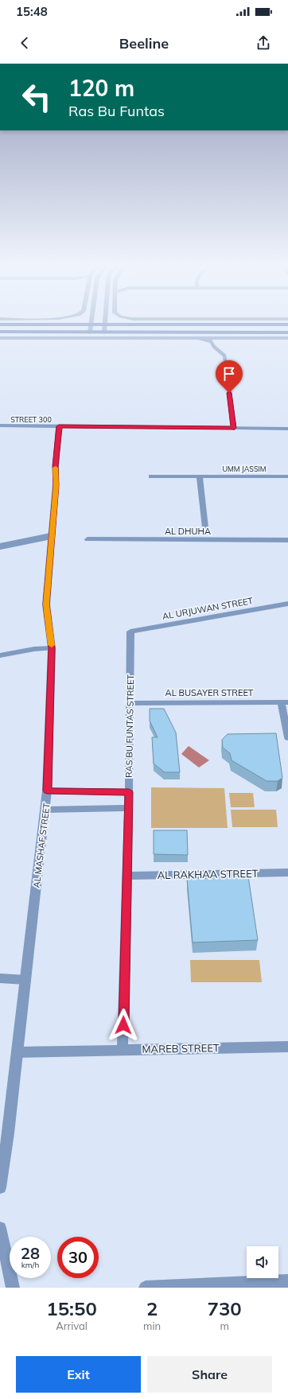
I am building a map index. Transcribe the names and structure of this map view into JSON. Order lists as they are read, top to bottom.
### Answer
{
  "streets": {
    "street": [
      "STREET 300",
      "UMM JASSIM",
      "AL DHUHA",
      "AL URJUWAN STREET",
      "AL BUSAYER STREET",
      "RAS BU FUNTAS STREET",
      "AL MASHAF STREET",
      "AL RAKHAA STREET",
      "MAREB STREET"
    ]
  },
  "crossings": [
    ["STREET 300", "AL MASHAF STREET"],
    ["AL URJUWAN STREET", "RAS BU FUNTAS STREET"],
    ["AL BUSAYER STREET", "RAS BU FUNTAS STREET"],
    ["RAS BU FUNTAS STREET", "AL RAKHAA STREET"],
    ["RAS BU FUNTAS STREET", "MAREB STREET"],
    ["AL MASHAF STREET", "MAREB STREET"]
  ],
  "page": {
    "status": "15:48",
    "header": "Beeline",
    "turn": ["120 m", "Ras Bu Funtas"],
    "speed": "28 km/h",
    "limit": "30",
    "eta": [
      "15:50",
      "Arrival",
      "2",
      "min",
      "730",
      "m"
    ],
    "buttons": ["Exit", "Share"]
  }
}
